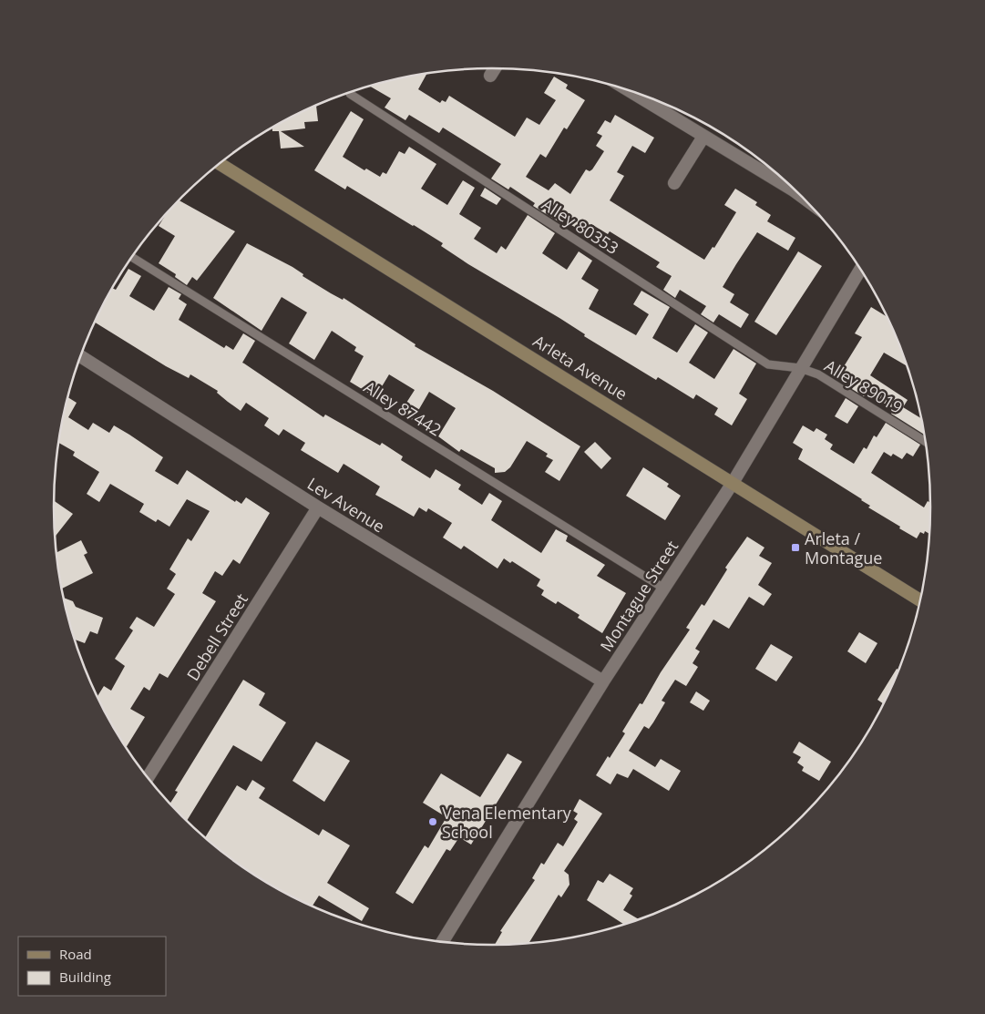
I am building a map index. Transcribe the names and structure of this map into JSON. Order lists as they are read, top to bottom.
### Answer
{
  "streets": {
    "main road": ["Arleta Avenue"],
    "street": ["Lev Avenue", "Montague Street", "Debell Street"],
    "lane": ["Alley 80353", "Alley 89019", "Alley 87442"]
  },
  "crossings": [
    ["Alley 80353", "Alley 89019"],
    ["Alley 80353", "Montague Street"],
    ["Arleta Avenue", "Montague Street"],
    ["Alley 89019", "Montague Street"],
    ["Alley 87442", "Montague Street"],
    ["Lev Avenue", "Montague Street"],
    ["Lev Avenue", "Debell Street"]
  ],
  "places": {
    "transit": ["Arleta / Montague"],
    "other": ["Vena Elementary School"]
  },
  "legend": ["Road", "Building"]
}
